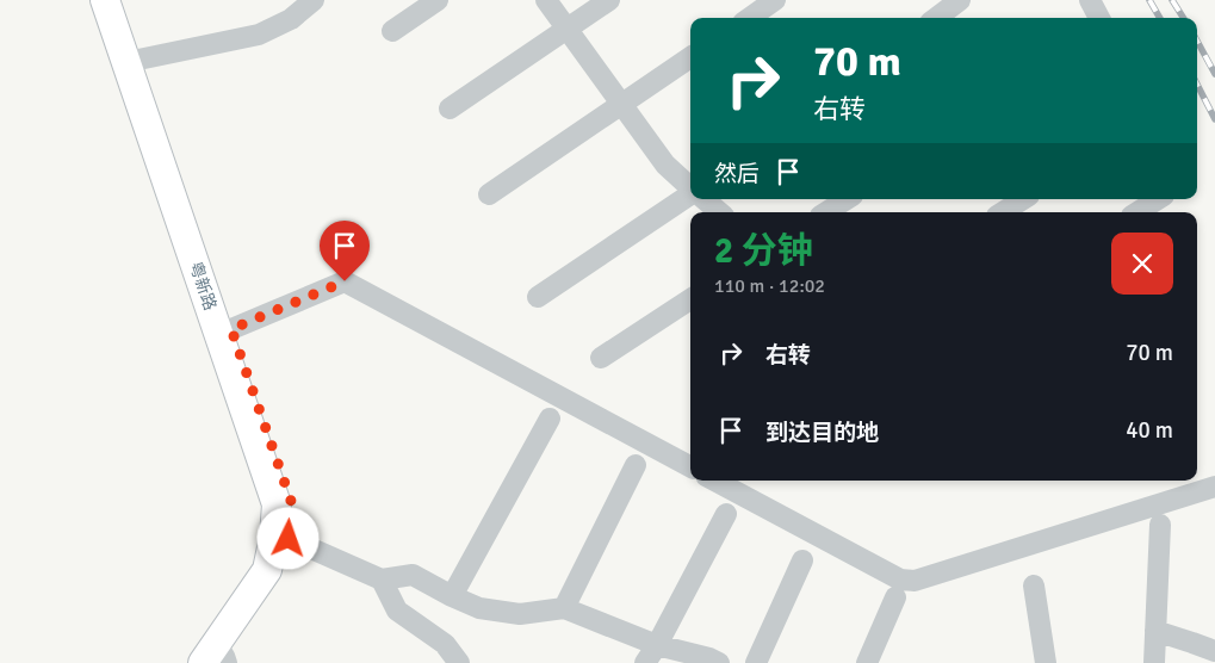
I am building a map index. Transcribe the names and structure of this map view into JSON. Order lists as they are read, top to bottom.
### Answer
{
  "streets": {
    "street": ["粤新路"]
  },
  "page": {
    "turn": ["70 m", "右转"],
    "then": "然后",
    "heading": ["2 分钟", "110 m · 12:02"],
    "list": [
      {
        "name": "右转",
        "value": "70 m"
      },
      {
        "name": "到达目的地",
        "value": "40 m"
      }
    ]
  }
}
